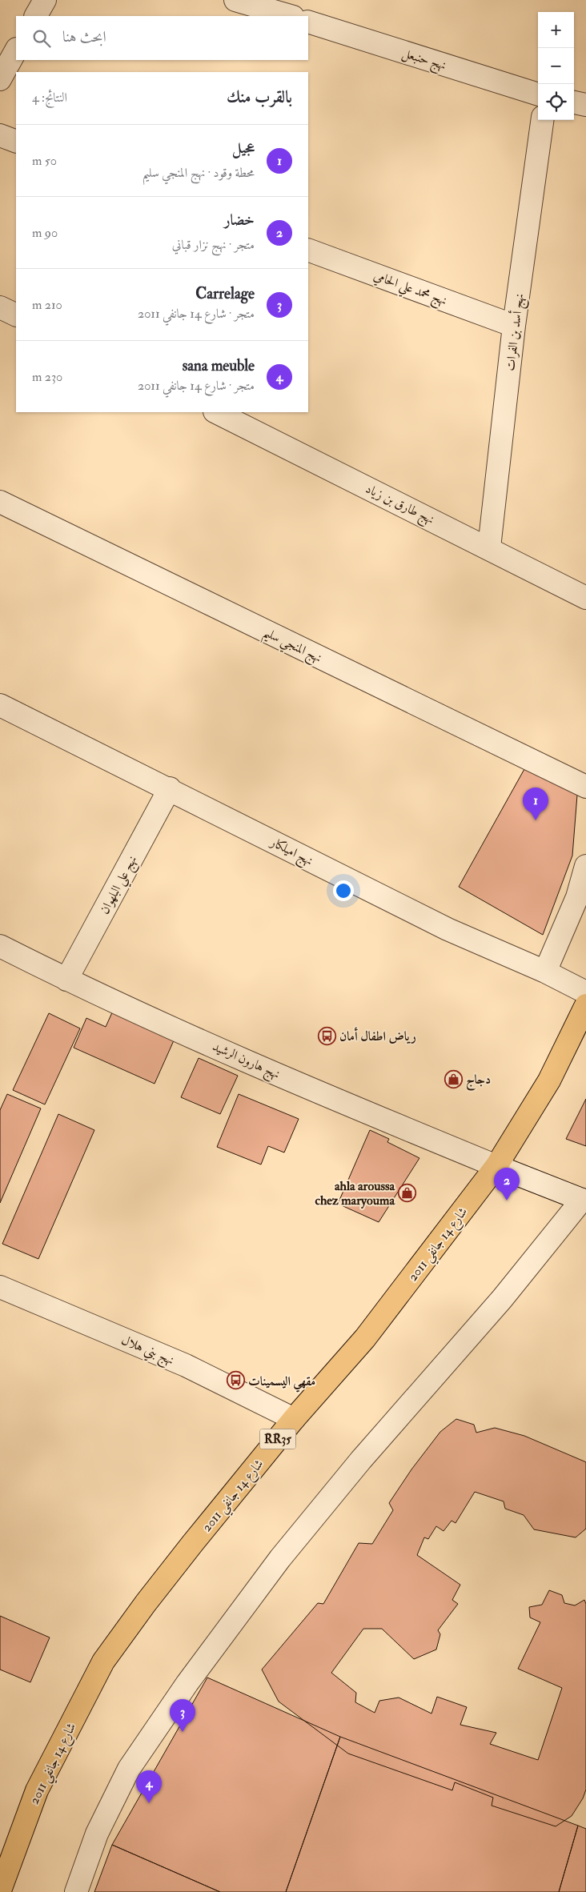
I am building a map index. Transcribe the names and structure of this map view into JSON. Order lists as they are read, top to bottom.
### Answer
{
  "streets": {
    "main road": ["شارع 14 جانفي 2011", "RR35"],
    "street": [
      "نهج حنبعل",
      "نهج محمد علي الحامي",
      "نهج أسد بن الفرات",
      "نهج طارق بن زياد",
      "نهج المنجي سليم",
      "نهج اميلكار",
      "نهج علي البلهوان",
      "نهج هارون الرشيد",
      "نهج بني هلال"
    ]
  },
  "crossings": [
    ["نهج محمد علي الحامي", "نهج أسد بن الفرات"],
    ["نهج أسد بن الفرات", "نهج طارق بن زياد"],
    ["نهج اميلكار", "نهج علي البلهوان"],
    ["نهج علي البلهوان", "نهج هارون الرشيد"],
    ["نهج هارون الرشيد", "شارع 14 جانفي 2011"],
    ["شارع 14 جانفي 2011", "نهج بني هلال"]
  ],
  "places": {
    "bus stop": ["رياض اطفال أمان", "مقهي اليسمينات"],
    "shop": ["دجاج", "ahla aroussa chez maryouma"]
  },
  "page": {
    "map_buttons": ["+", "−"],
    "search": "ابحث هنا",
    "heading": ["بالقرب منك", "النتائج: 4"],
    "list": [
      {
        "mark": "1",
        "name": "عجيل",
        "note": "محطة وقود · نهج المنجي سليم",
        "value": "50 m"
      },
      {
        "mark": "2",
        "name": "خضار",
        "note": "متجر · نهج نزار قباني",
        "value": "90 m"
      },
      {
        "mark": "3",
        "name": "Carrelage",
        "note": "متجر · شارع 14 جانفي 2011",
        "value": "210 m"
      },
      {
        "mark": "4",
        "name": "sana meuble",
        "note": "متجر · شارع 14 جانفي 2011",
        "value": "230 m"
      }
    ],
    "pins": [
      "1",
      "2",
      "3",
      "4"
    ]
  }
}
